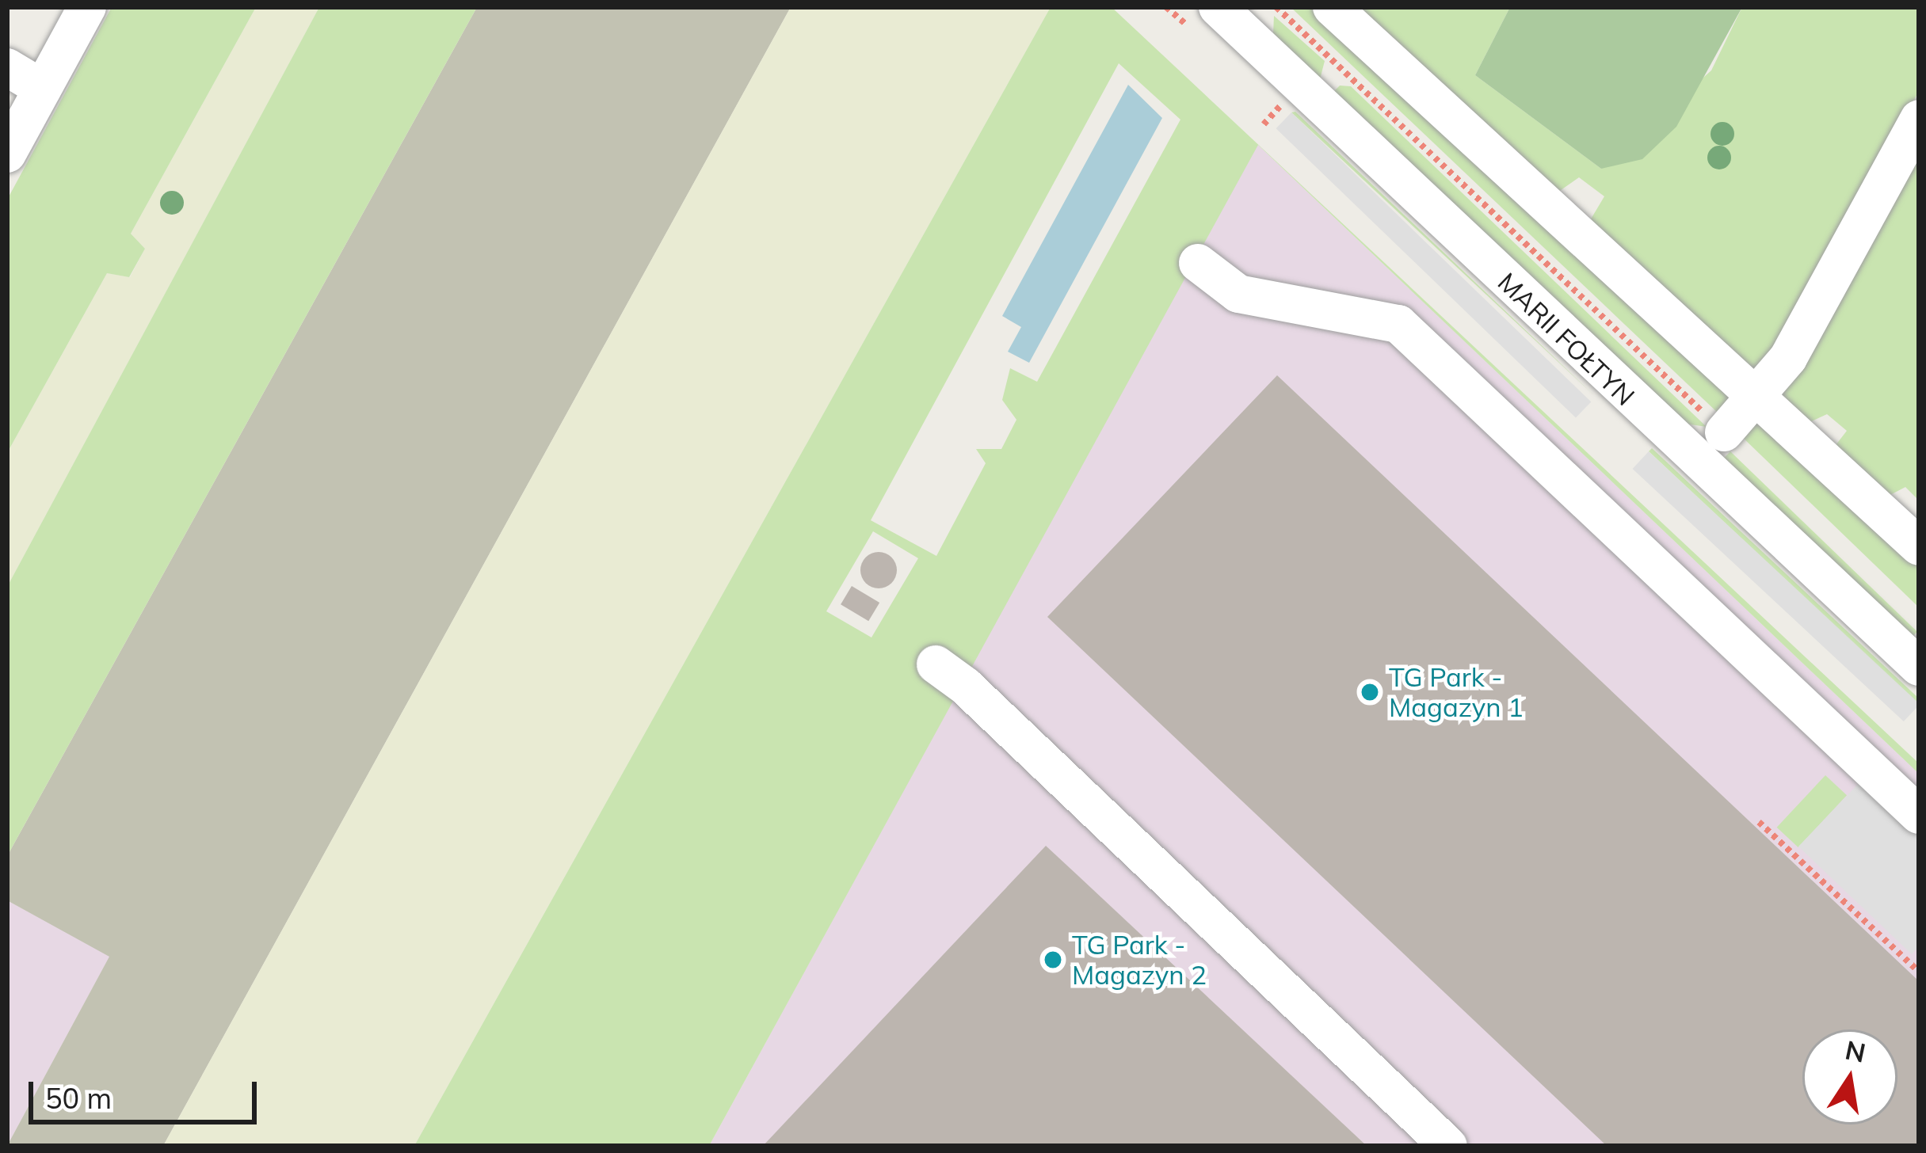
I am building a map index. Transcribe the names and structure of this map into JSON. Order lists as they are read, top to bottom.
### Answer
{
  "streets": {
    "street": ["MARII FOŁTYN"]
  },
  "places": ["TG Park - Magazyn 1", "TG Park - Magazyn 2"],
  "scale_bar": "50 m",
  "north": "top"
}
